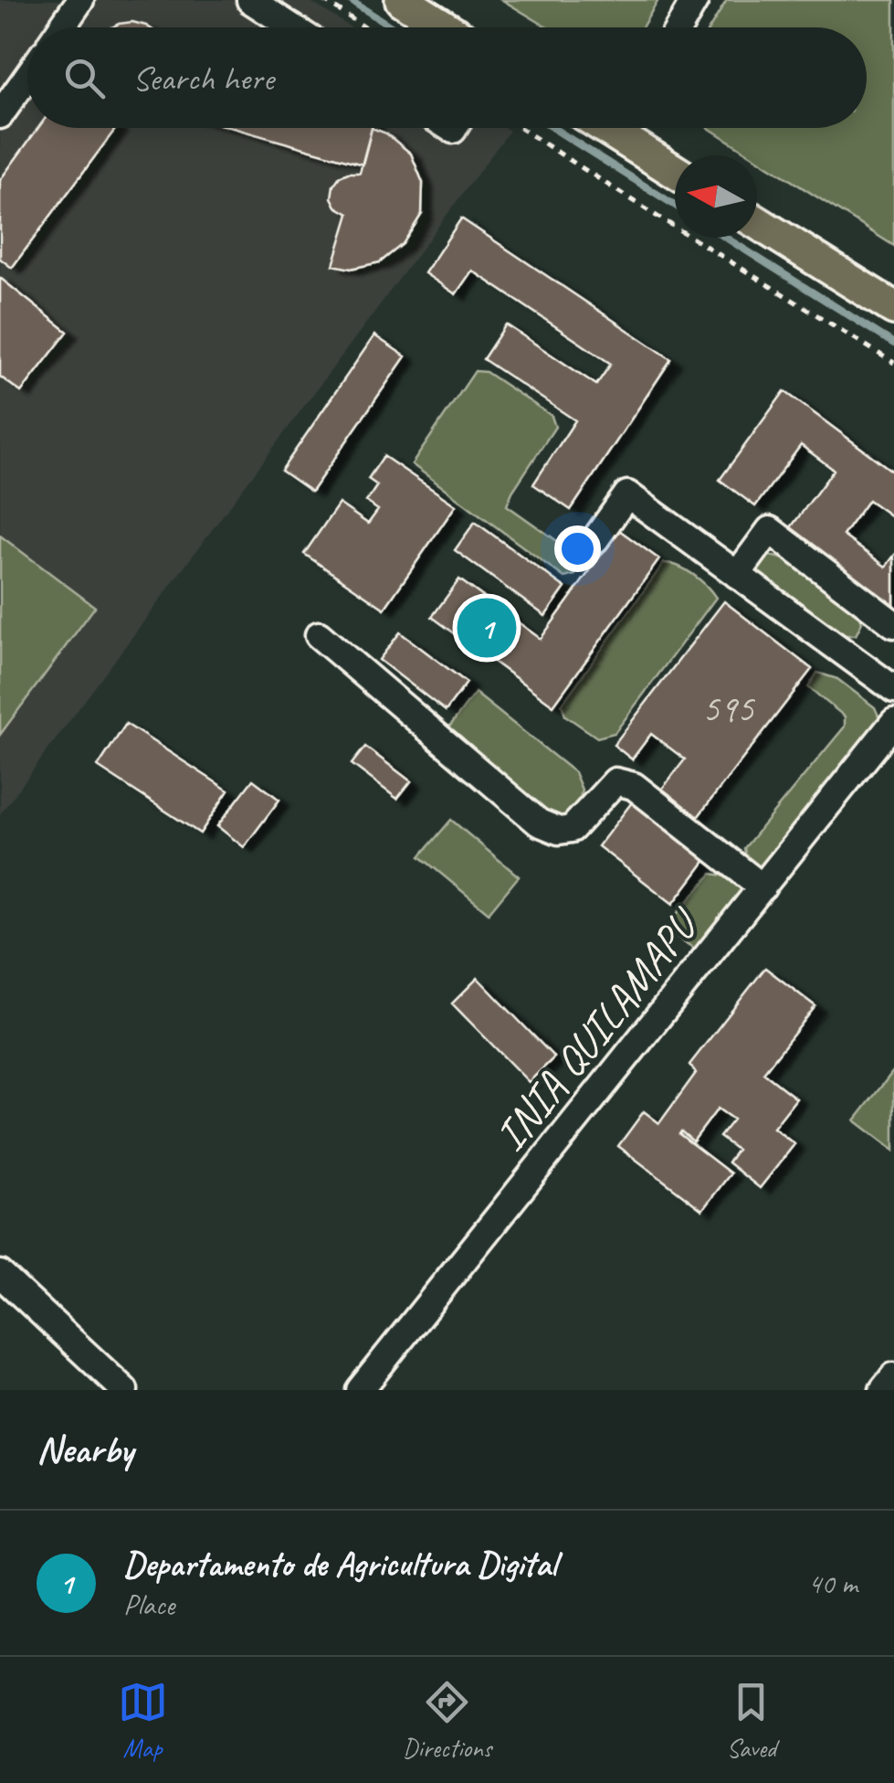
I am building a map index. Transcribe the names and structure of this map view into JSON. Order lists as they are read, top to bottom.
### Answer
{
  "streets": {
    "street": ["INIA QUILAMAPU"]
  },
  "house_numbers": ["595"],
  "north": "left",
  "page": {
    "search": "Search here",
    "pins": "1",
    "heading": "Nearby",
    "list": [
      {
        "mark": "1",
        "name": "Departamento de Agricultura Digital",
        "note": "Place",
        "value": "40 m"
      }
    ],
    "nav": ["Map", "Directions", "Saved"]
  }
}
